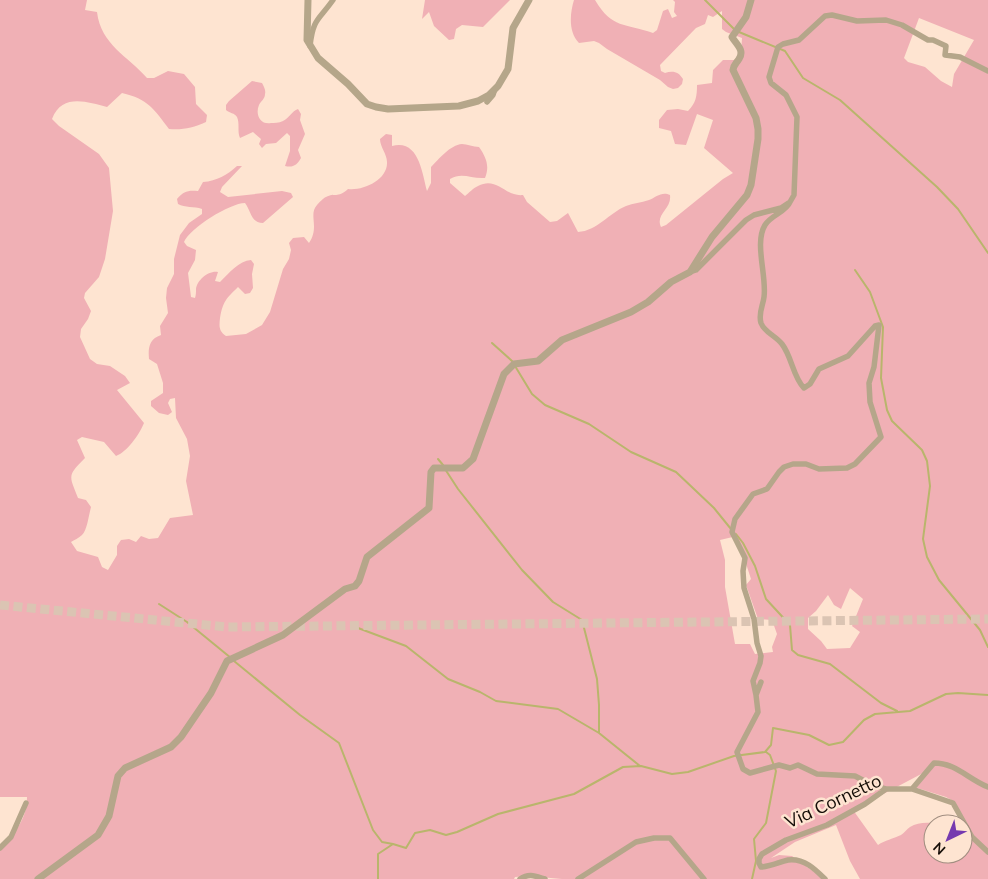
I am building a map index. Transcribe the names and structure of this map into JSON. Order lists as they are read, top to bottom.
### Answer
{
  "streets": {
    "street": ["Via Cornetto"]
  },
  "north": "bottom left"
}
